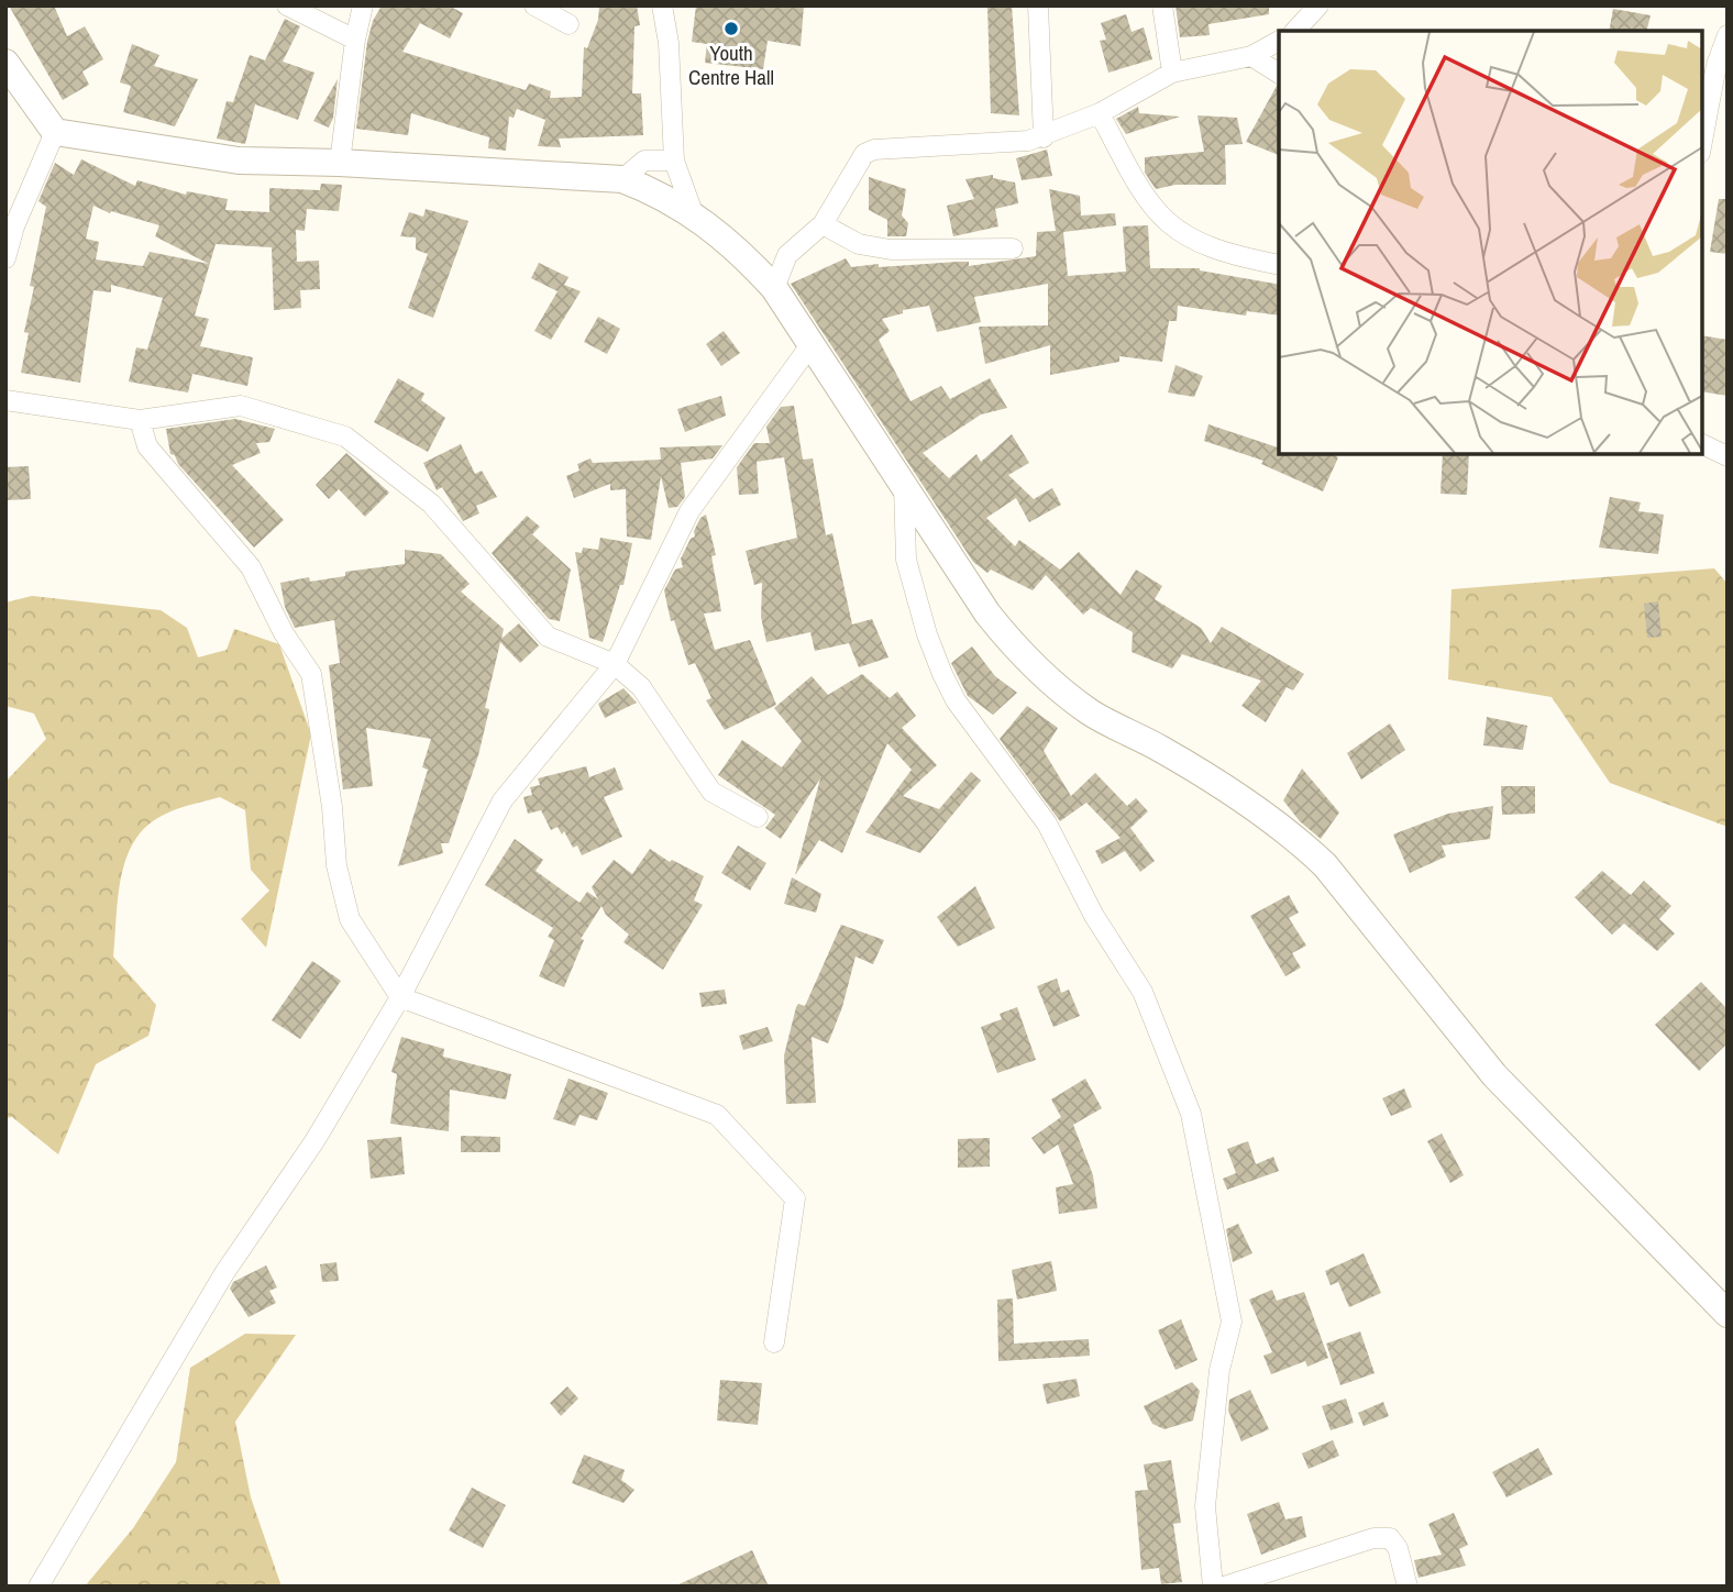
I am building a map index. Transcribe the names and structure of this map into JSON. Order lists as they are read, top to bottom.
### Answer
{
  "places": ["Youth Centre Hall"]
}
